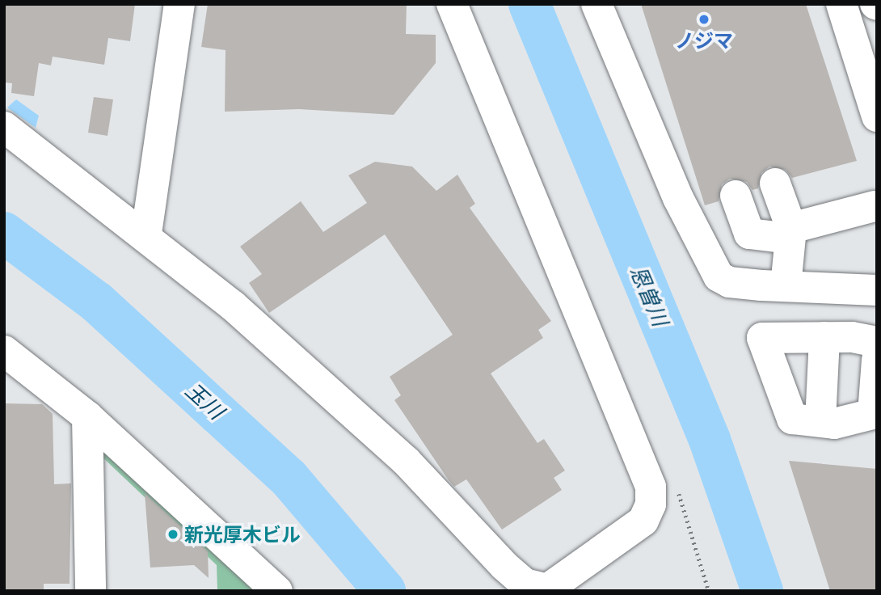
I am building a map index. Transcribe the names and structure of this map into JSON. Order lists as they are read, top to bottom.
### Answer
{
  "water": ["恩曽川", "玉川"],
  "places": ["ノジマ", "新光厚木ビル"]
}
